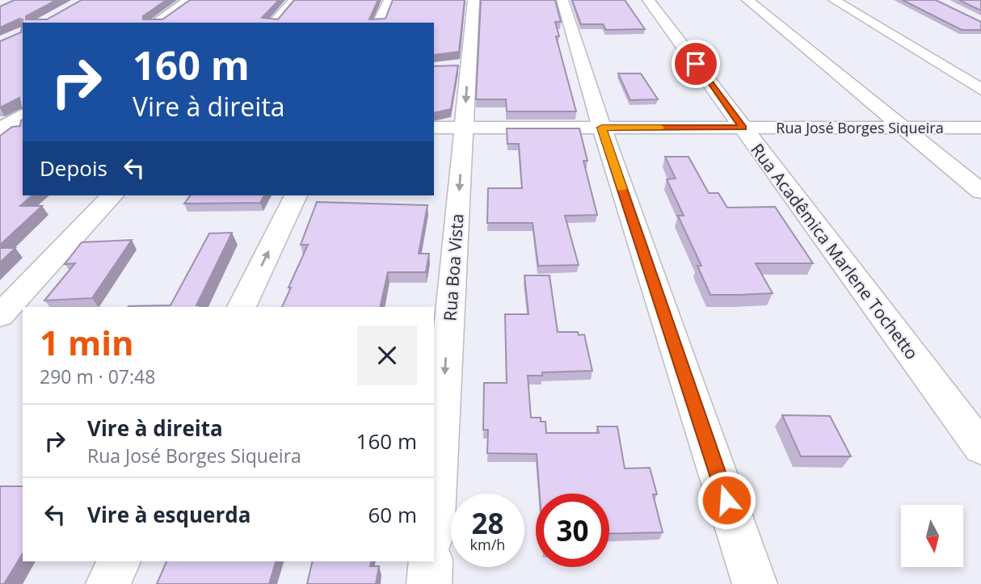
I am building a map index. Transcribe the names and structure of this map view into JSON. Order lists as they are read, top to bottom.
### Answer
{
  "streets": {
    "street": ["Rua José Borges Siqueira", "Rua Acadêmica Marlene Tochetto", "Rua Boa Vista"]
  },
  "crossings": [
    ["Rua José Borges Siqueira", "Rua Acadêmica Marlene Tochetto"],
    ["Rua José Borges Siqueira", "Rua Boa Vista"]
  ],
  "north": "bottom",
  "page": {
    "turn": ["160 m", "Vire à direita"],
    "then": "Depois",
    "heading": ["1 min", "290 m · 07:48"],
    "list": [
      {
        "name": "Vire à direita",
        "note": "Rua José Borges Siqueira",
        "value": "160 m"
      },
      {
        "name": "Vire à esquerda",
        "value": "60 m"
      }
    ],
    "speed": "28 km/h",
    "limit": "30"
  }
}
